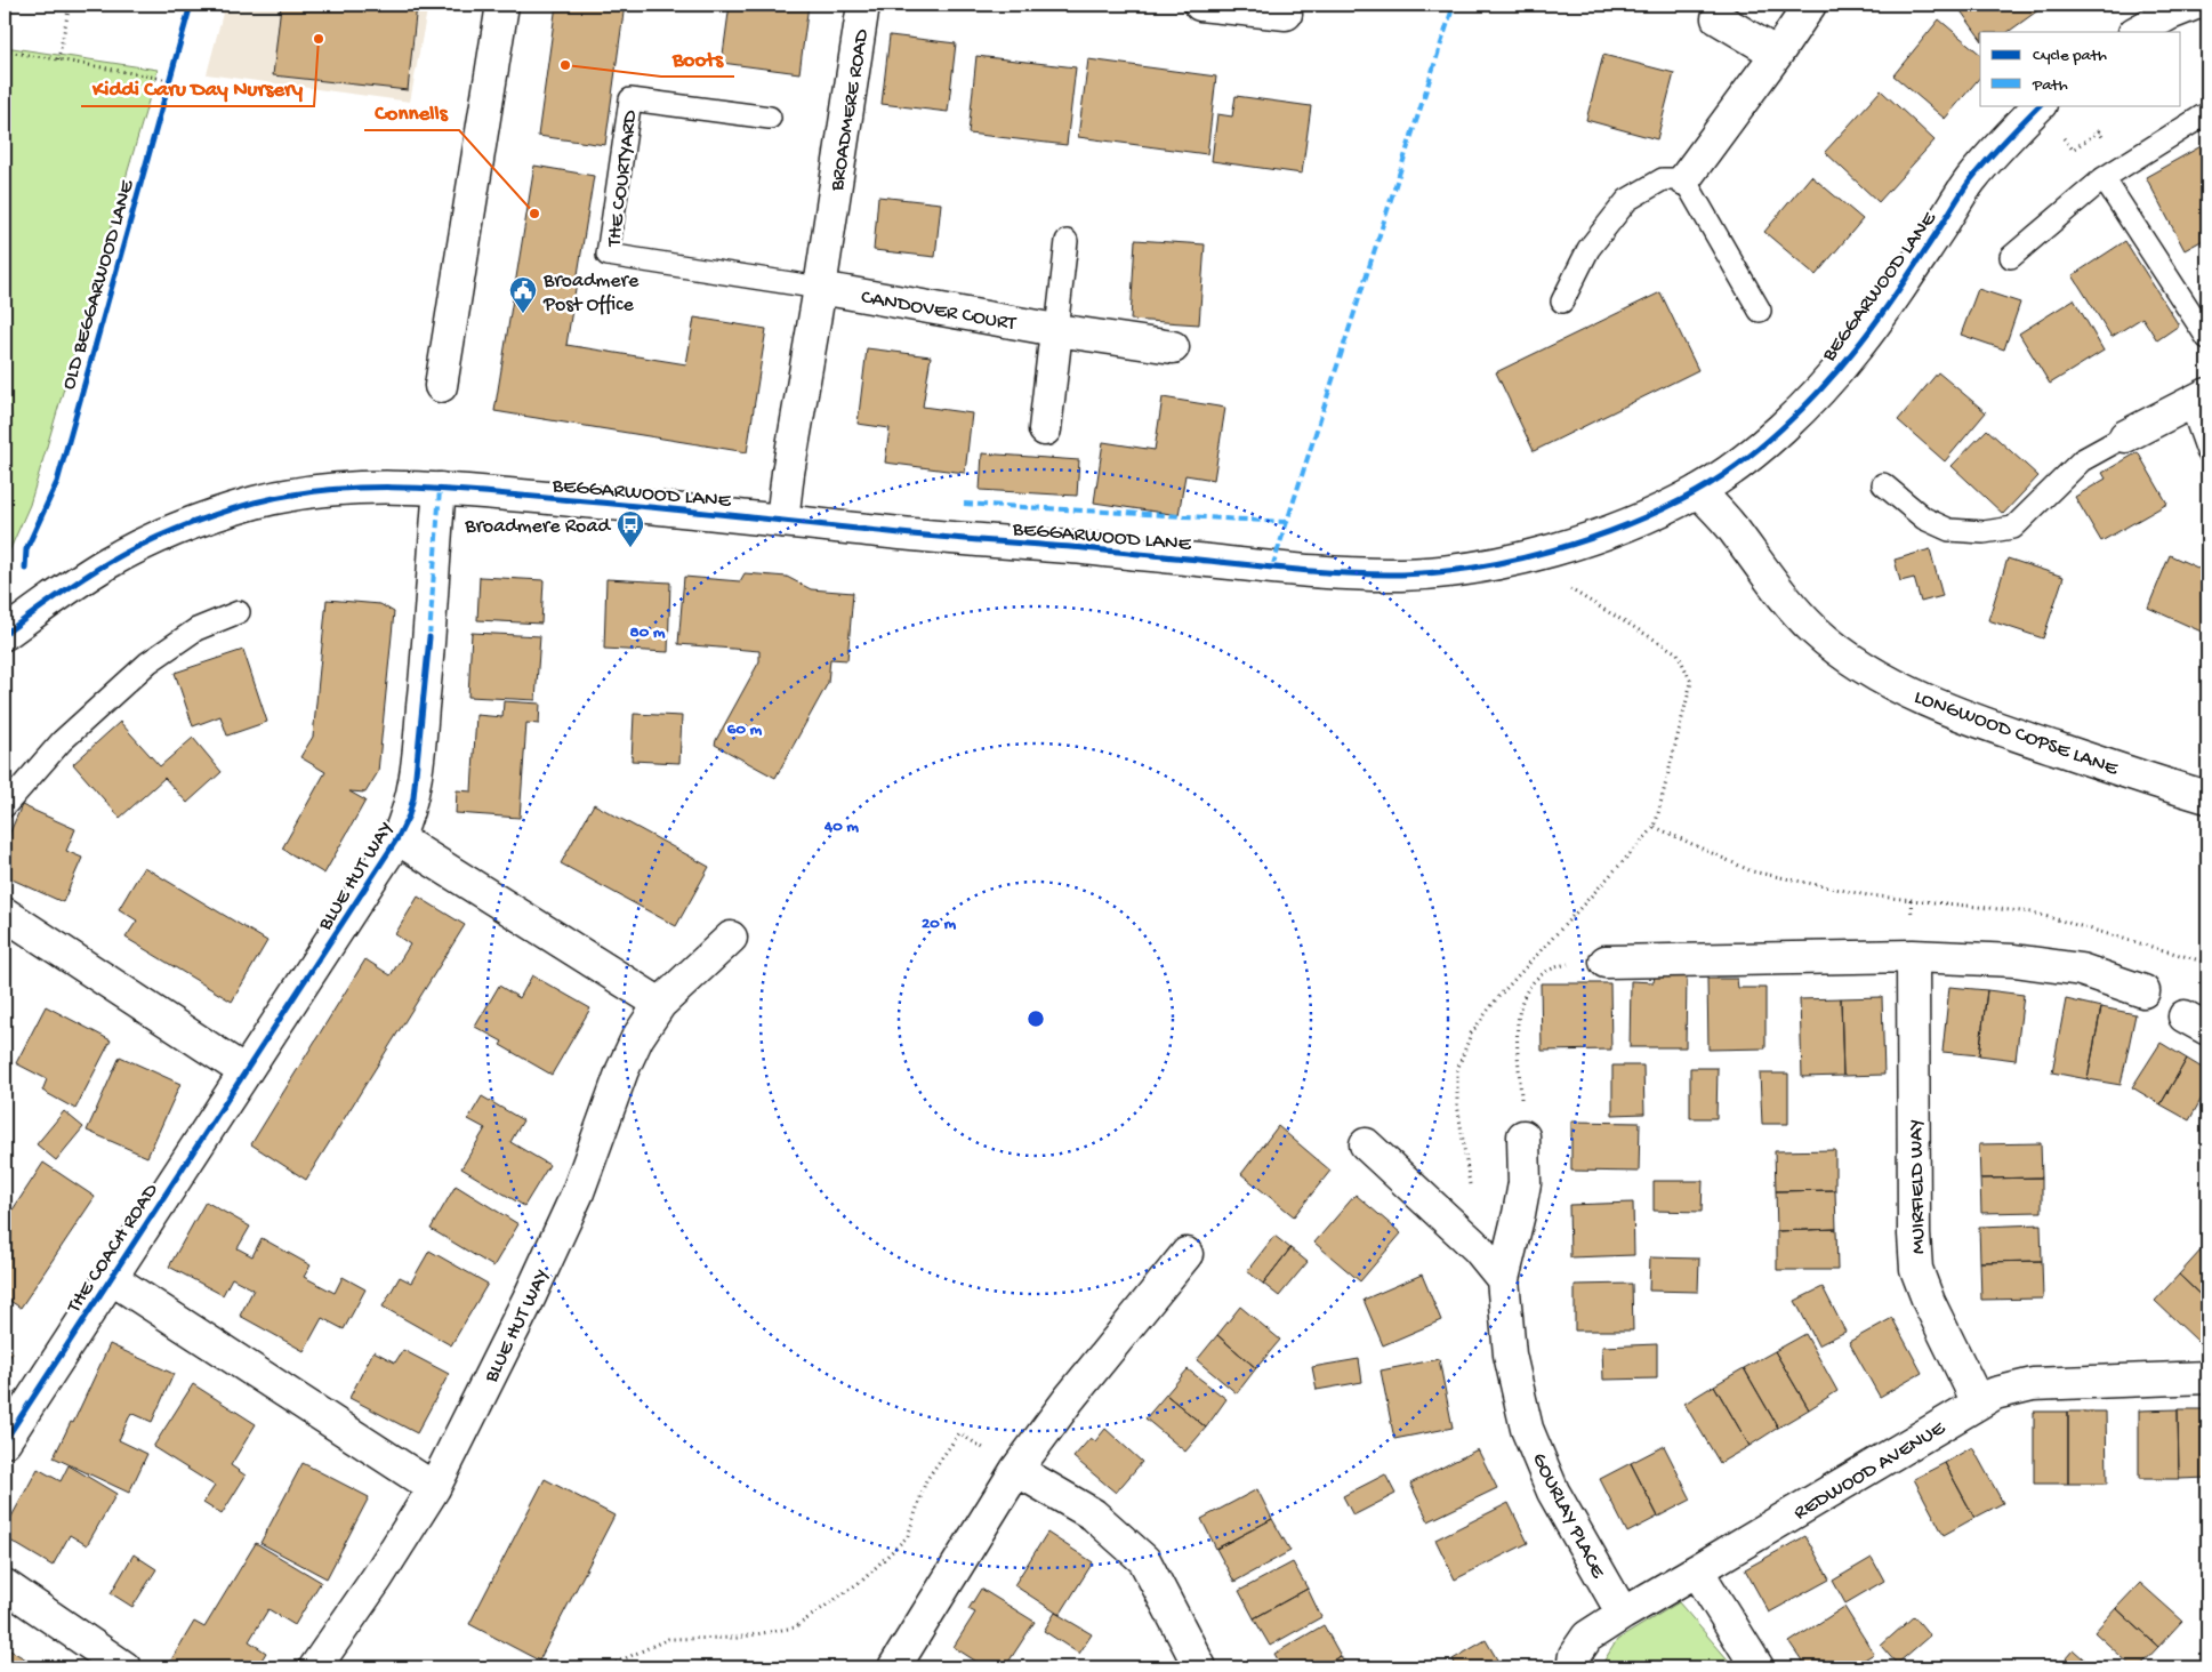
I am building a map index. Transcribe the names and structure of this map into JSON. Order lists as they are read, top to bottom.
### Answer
{
  "streets": {
    "street": [
      "BROADMERE ROAD",
      "BEGGARWOOD LANE",
      "CANDOVER COURT",
      "LONGWOOD COPSE LANE",
      "BLUE HUT WAY",
      "MUIRFIELD WAY",
      "THE COACH ROAD",
      "REDWOOD AVENUE",
      "GOURLAY PLACE"
    ],
    "lane": ["THE COURTYARD"],
    "cycle path": ["OLD BEGGARWOOD LANE"]
  },
  "crossings": [
    ["BROADMERE ROAD", "THE COURTYARD"],
    ["BROADMERE ROAD", "BEGGARWOOD LANE"],
    ["BROADMERE ROAD", "CANDOVER COURT"],
    ["THE COURTYARD", "CANDOVER COURT"],
    ["BEGGARWOOD LANE", "LONGWOOD COPSE LANE"],
    ["BEGGARWOOD LANE", "BLUE HUT WAY"],
    ["BLUE HUT WAY", "THE COACH ROAD"],
    ["MUIRFIELD WAY", "REDWOOD AVENUE"],
    ["REDWOOD AVENUE", "GOURLAY PLACE"]
  ],
  "places": {
    "other": ["Kiddi Caru Day Nursery", "Boots", "Connells"],
    "public building": ["Broadmere Post Office"],
    "bus stop": ["Broadmere Road"]
  },
  "legend": ["Cycle path", "Path"],
  "rings": [
    "80 m",
    "60 m",
    "40 m",
    "20 m"
  ]
}
